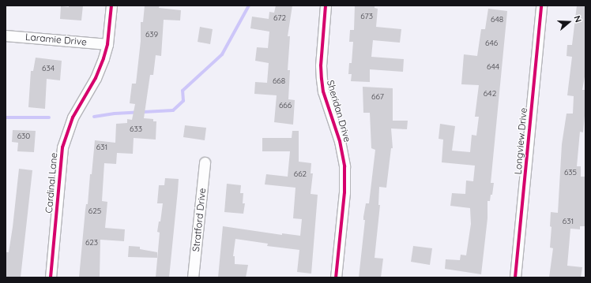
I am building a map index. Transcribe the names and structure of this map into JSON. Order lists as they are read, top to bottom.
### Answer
{
  "streets": {
    "street": [
      "Laramie Drive",
      "Sheridan Drive",
      "Longview Drive",
      "Cardinal Lane",
      "Stratford Drive"
    ]
  },
  "crossings": [
    ["Laramie Drive", "Cardinal Lane"]
  ],
  "house_numbers": [
    "673",
    "672",
    "648",
    "639",
    "646",
    "644",
    "634",
    "668",
    "642",
    "667",
    "666",
    "633",
    "630",
    "631",
    "635",
    "662",
    "625",
    "631",
    "623"
  ],
  "north": "right"
}
